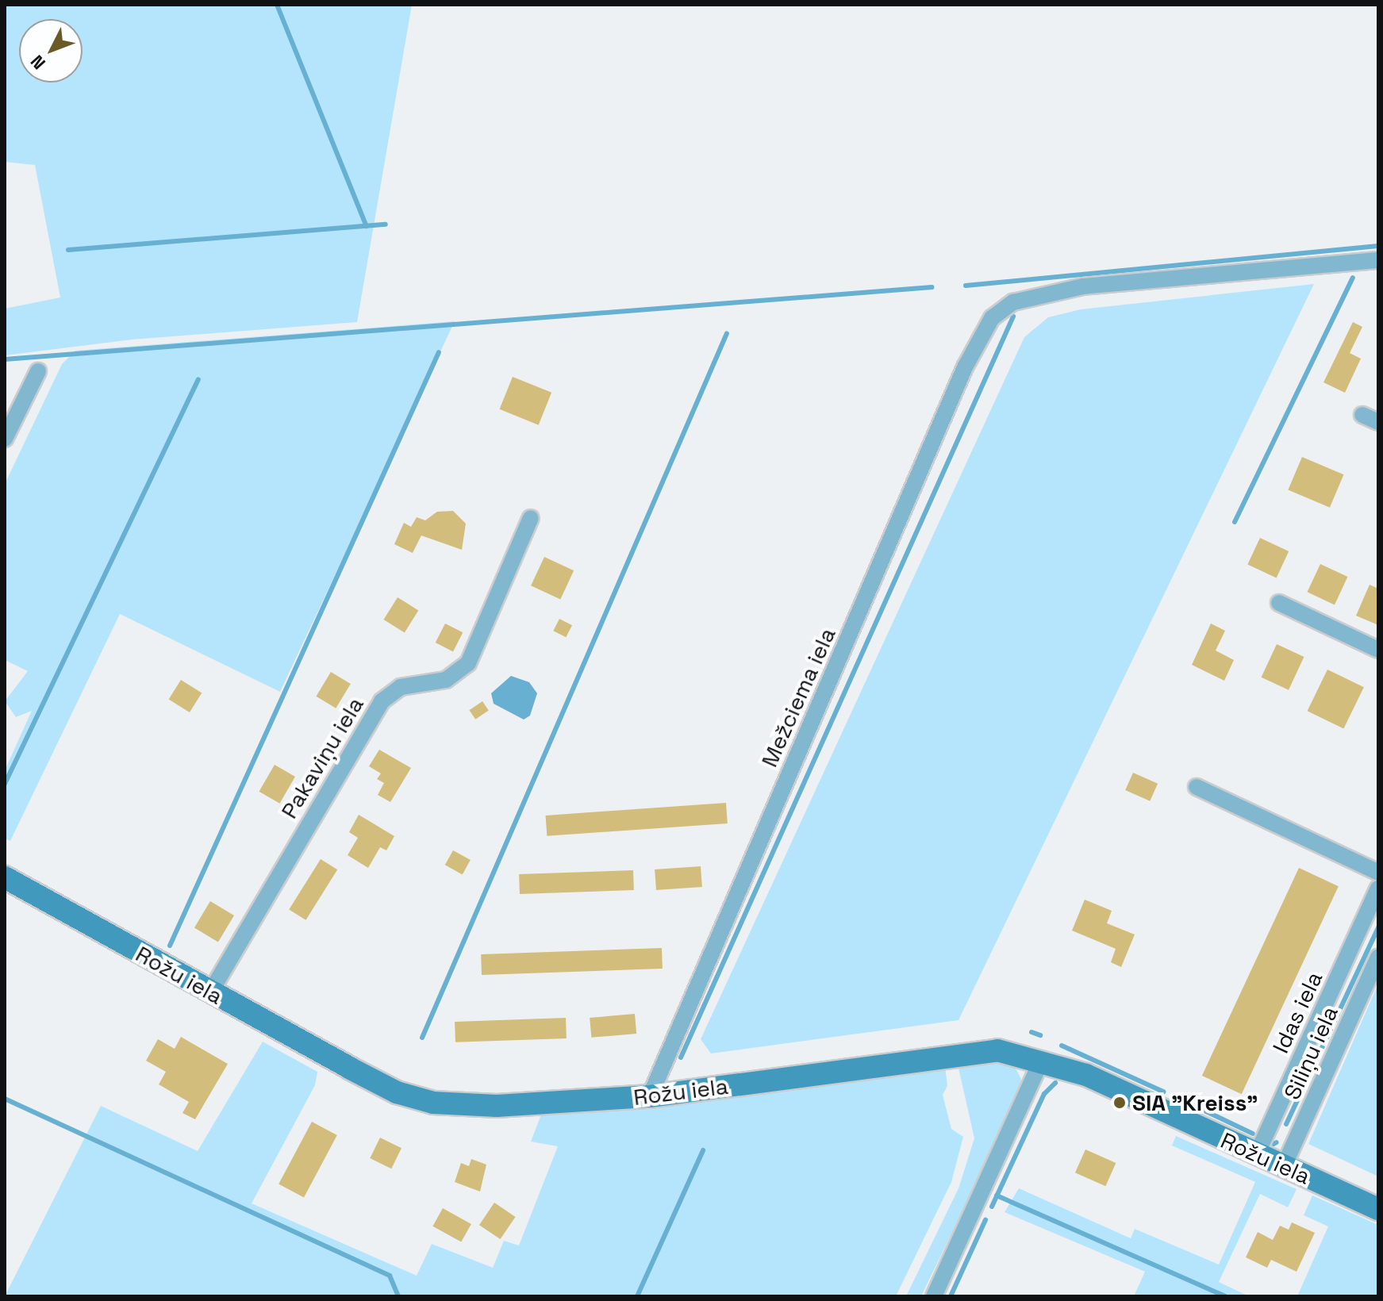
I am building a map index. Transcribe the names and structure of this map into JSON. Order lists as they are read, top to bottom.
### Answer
{
  "streets": {
    "street": [
      "Mežciema iela",
      "Pakaviņu iela",
      "Rožu iela",
      "Idas iela",
      "Siliņu iela"
    ]
  },
  "crossings": [
    ["Mežciema iela", "Rožu iela"],
    ["Pakaviņu iela", "Rožu iela"],
    ["Rožu iela", "Idas iela"],
    ["Rožu iela", "Siliņu iela"]
  ],
  "places": ["SIA \"Kreiss\""],
  "north": "bottom left"
}
